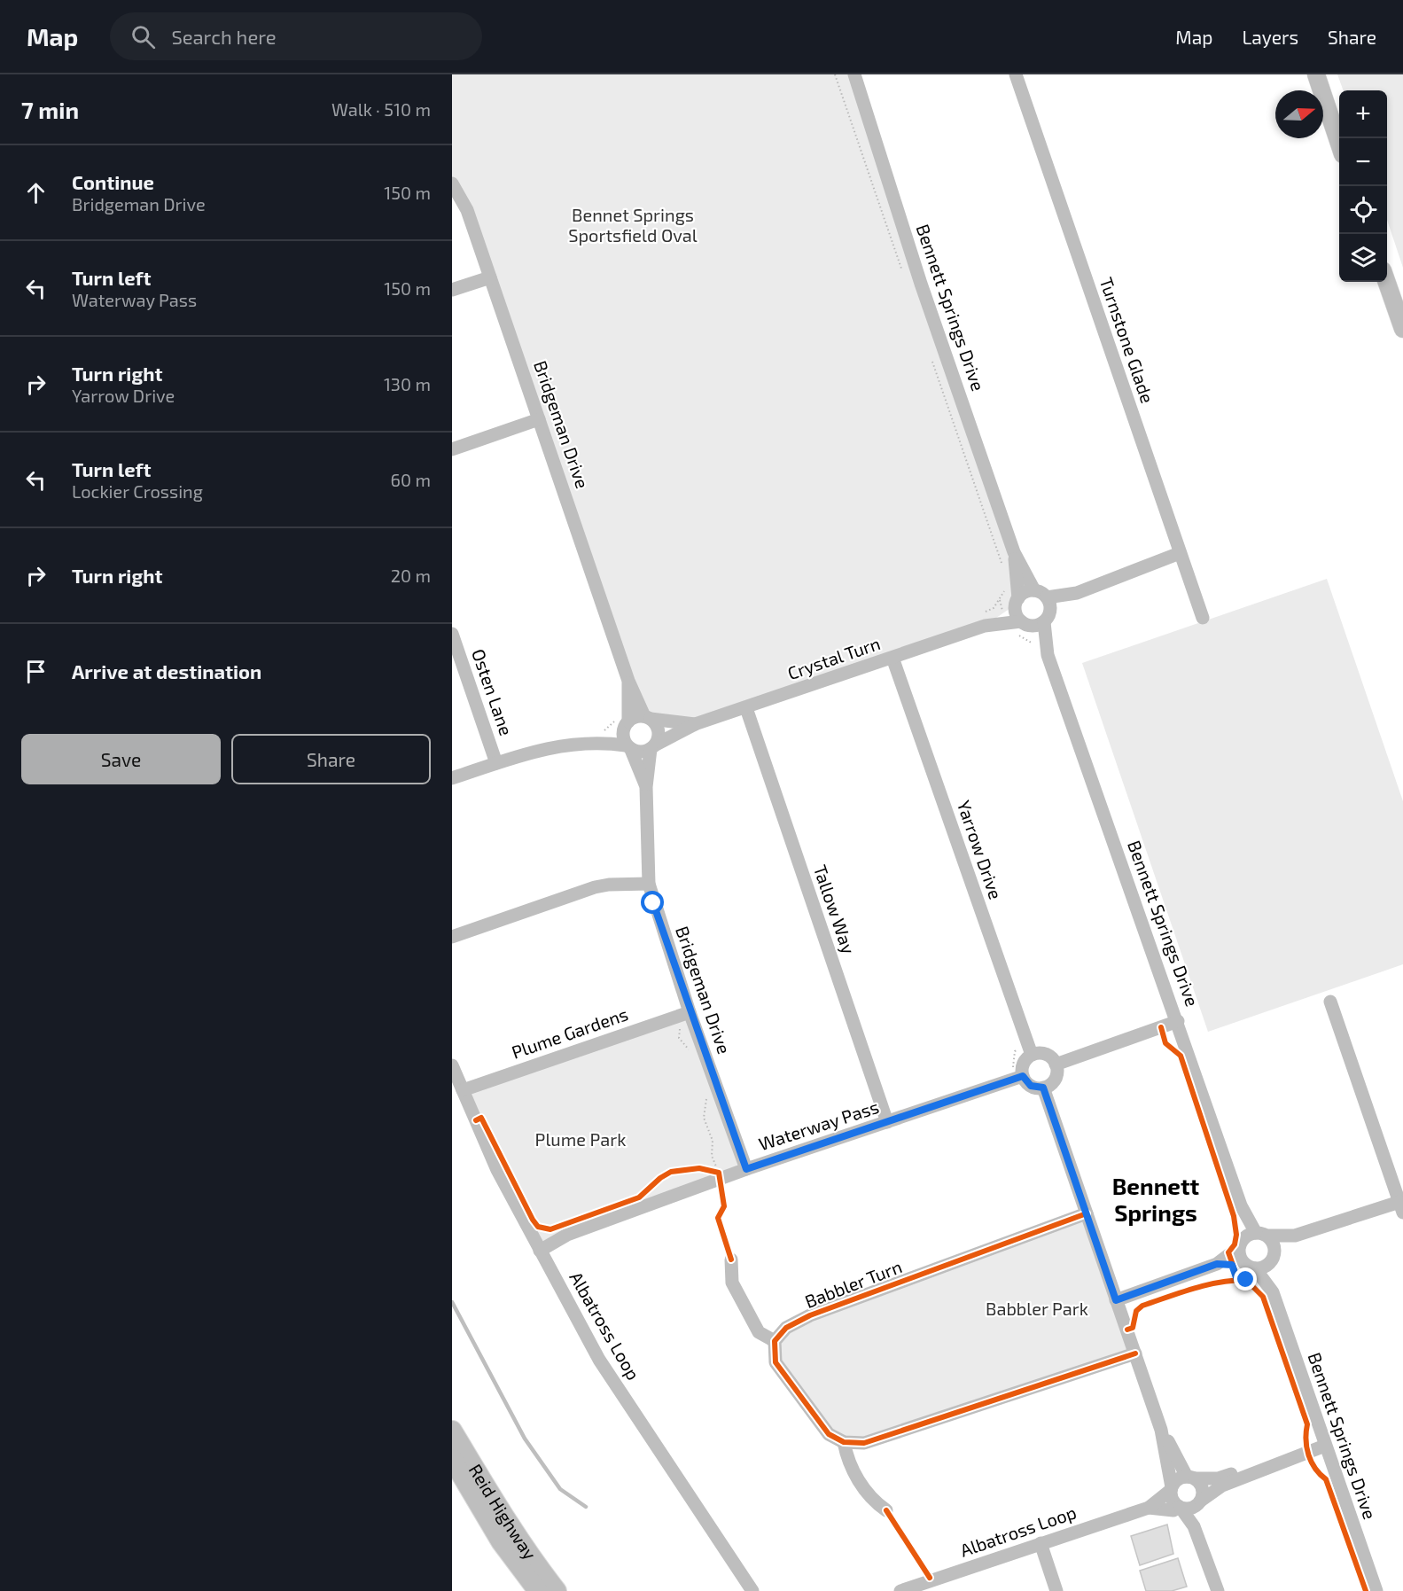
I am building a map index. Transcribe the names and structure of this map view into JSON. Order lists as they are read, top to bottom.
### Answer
{
  "streets": {
    "highway": ["Reid Highway"],
    "street": [
      "Bennett Springs Drive",
      "Turnstone Glade",
      "Bridgeman Drive",
      "Crystal Turn",
      "Osten Lane",
      "Yarrow Drive",
      "Tallow Way",
      "Plume Gardens",
      "Waterway Pass",
      "Babbler Turn",
      "Albatross Loop"
    ]
  },
  "crossings": [
    ["Bennett Springs Drive", "Crystal Turn"],
    ["Bridgeman Drive", "Plume Gardens"],
    ["Bridgeman Drive", "Waterway Pass"],
    ["Crystal Turn", "Yarrow Drive"],
    ["Crystal Turn", "Tallow Way"],
    ["Yarrow Drive", "Waterway Pass"],
    ["Tallow Way", "Waterway Pass"],
    ["Plume Gardens", "Albatross Loop"],
    ["Waterway Pass", "Albatross Loop"]
  ],
  "districts": ["Bennett Springs"],
  "parks": ["Bennet Springs Sportsfield Oval", "Plume Park", "Babbler Park"],
  "north": "right",
  "page": {
    "header": "Map",
    "search": "Search here",
    "nav": ["Map", "Layers", "Share"],
    "heading": ["7 min", "Walk · 510 m"],
    "map_buttons": ["+", "−"],
    "list": [
      ["Continue", "Bridgeman Drive", "150 m"],
      ["Turn left", "Waterway Pass", "150 m"],
      ["Turn right", "Yarrow Drive", "130 m"],
      ["Turn left", "Lockier Crossing", "60 m"],
      ["Turn right", "20 m"],
      "Arrive at destination"
    ],
    "buttons": ["Save", "Share"]
  }
}
